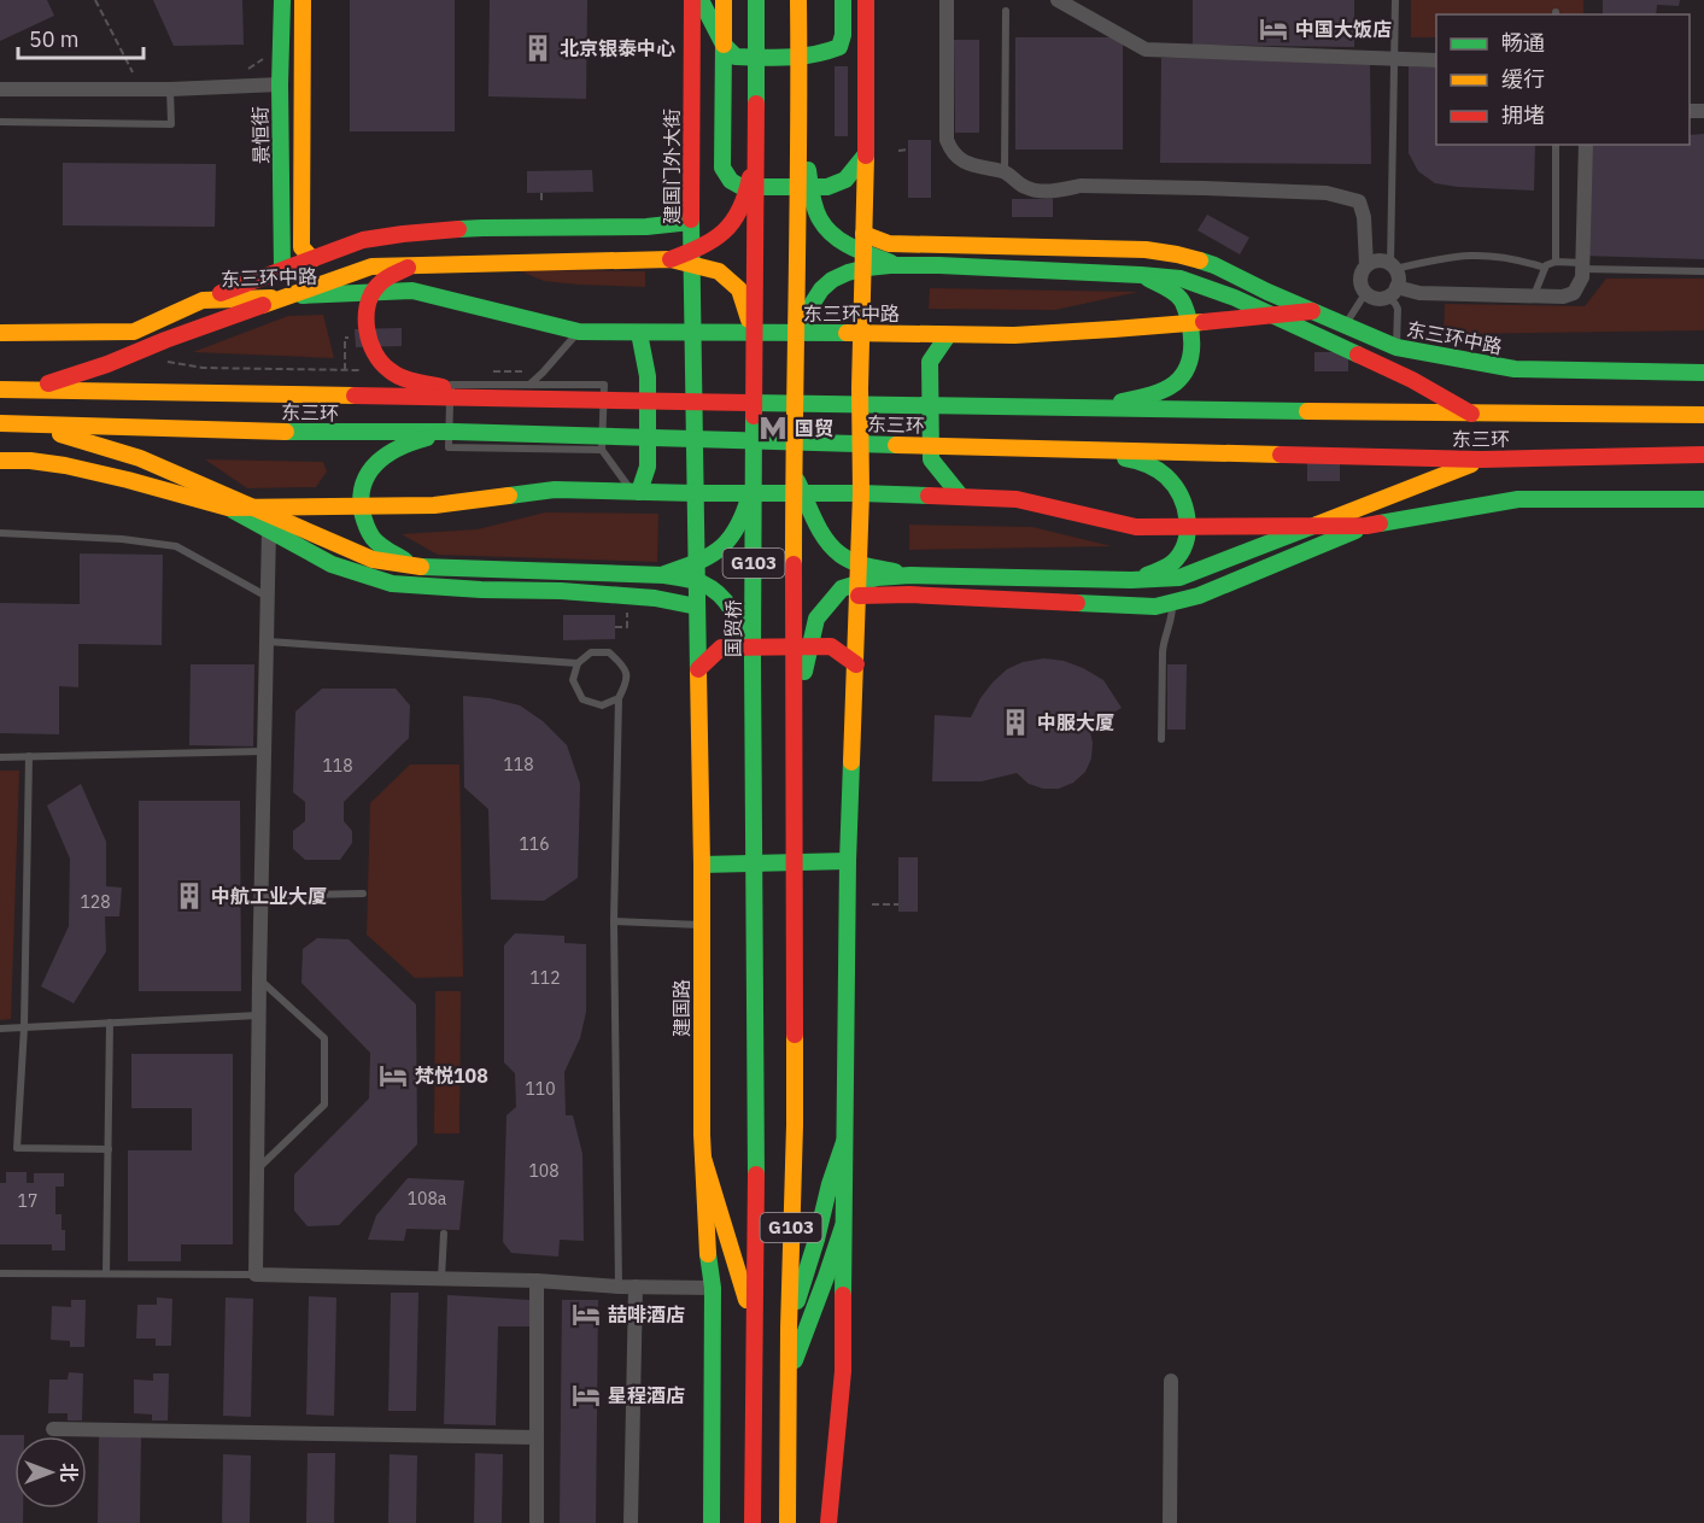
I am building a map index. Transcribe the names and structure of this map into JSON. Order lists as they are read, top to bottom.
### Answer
{
  "streets": {
    "main road": [
      "景恒街",
      "建国门外大街",
      "东三环中路",
      "东三环",
      "G103",
      "国贸桥",
      "建国路"
    ]
  },
  "crossings": [
    ["建国门外大街", "东三环中路"],
    ["建国门外大街", "建国路"],
    ["G103", "国贸桥"]
  ],
  "places": {
    "hotel": [
      "中国大饭店",
      "梵悦108",
      "喆啡酒店",
      "星程酒店"
    ],
    "building": ["北京银泰中心", "中服大厦", "中航工业大厦"],
    "metro station": ["国贸"]
  },
  "house_numbers": [
    "118",
    "118",
    "116",
    "128",
    "112",
    "110",
    "108",
    "108a",
    "17"
  ],
  "legend": ["畅通", "缓行", "拥堵"],
  "scale_bar": "50 m",
  "north": "right"
}
